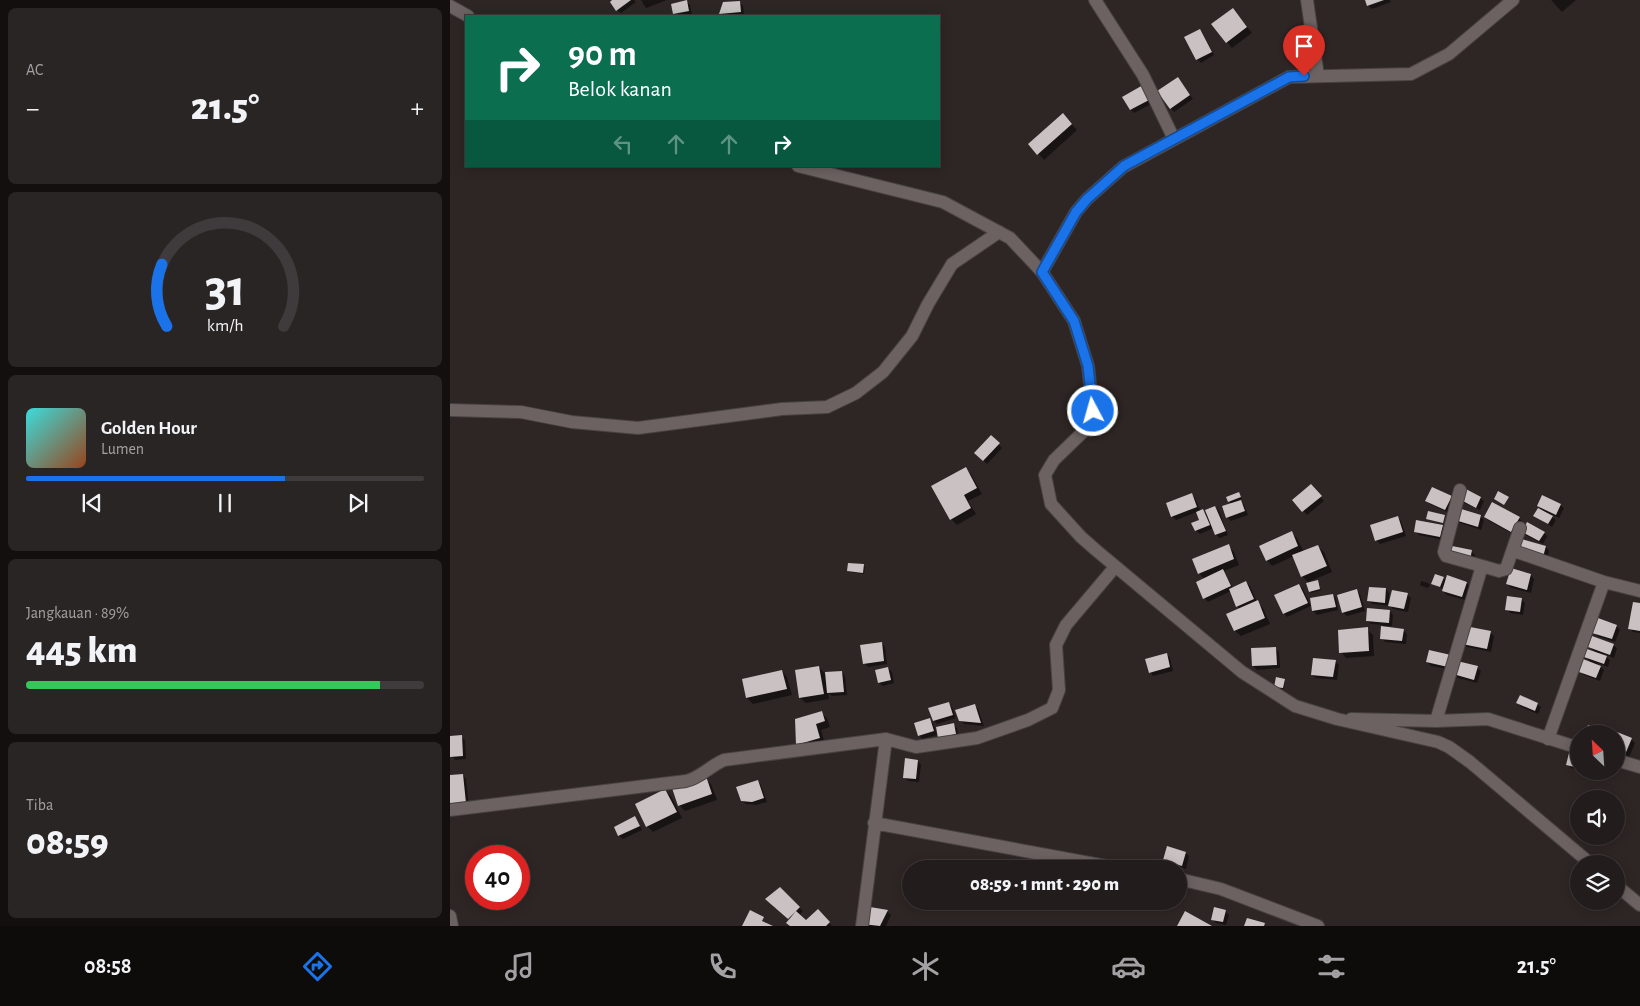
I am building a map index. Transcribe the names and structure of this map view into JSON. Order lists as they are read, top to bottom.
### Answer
{
  "north": "top left",
  "page": {
    "tile": [
      "AC",
      ["Jangkauan · 89%", "445 km"],
      ["Tiba", "08:59"]
    ],
    "turn": ["90 m", "Belok kanan"],
    "heat": ["−", "21.5°", "+"],
    "song": ["Golden Hour", "Lumen"],
    "limit": "40",
    "trip": "08:59 · 1 mnt · 290 m",
    "tabs": ["08:58", "21.5°"],
    "gauge": ["31", "km/h"]
  }
}
